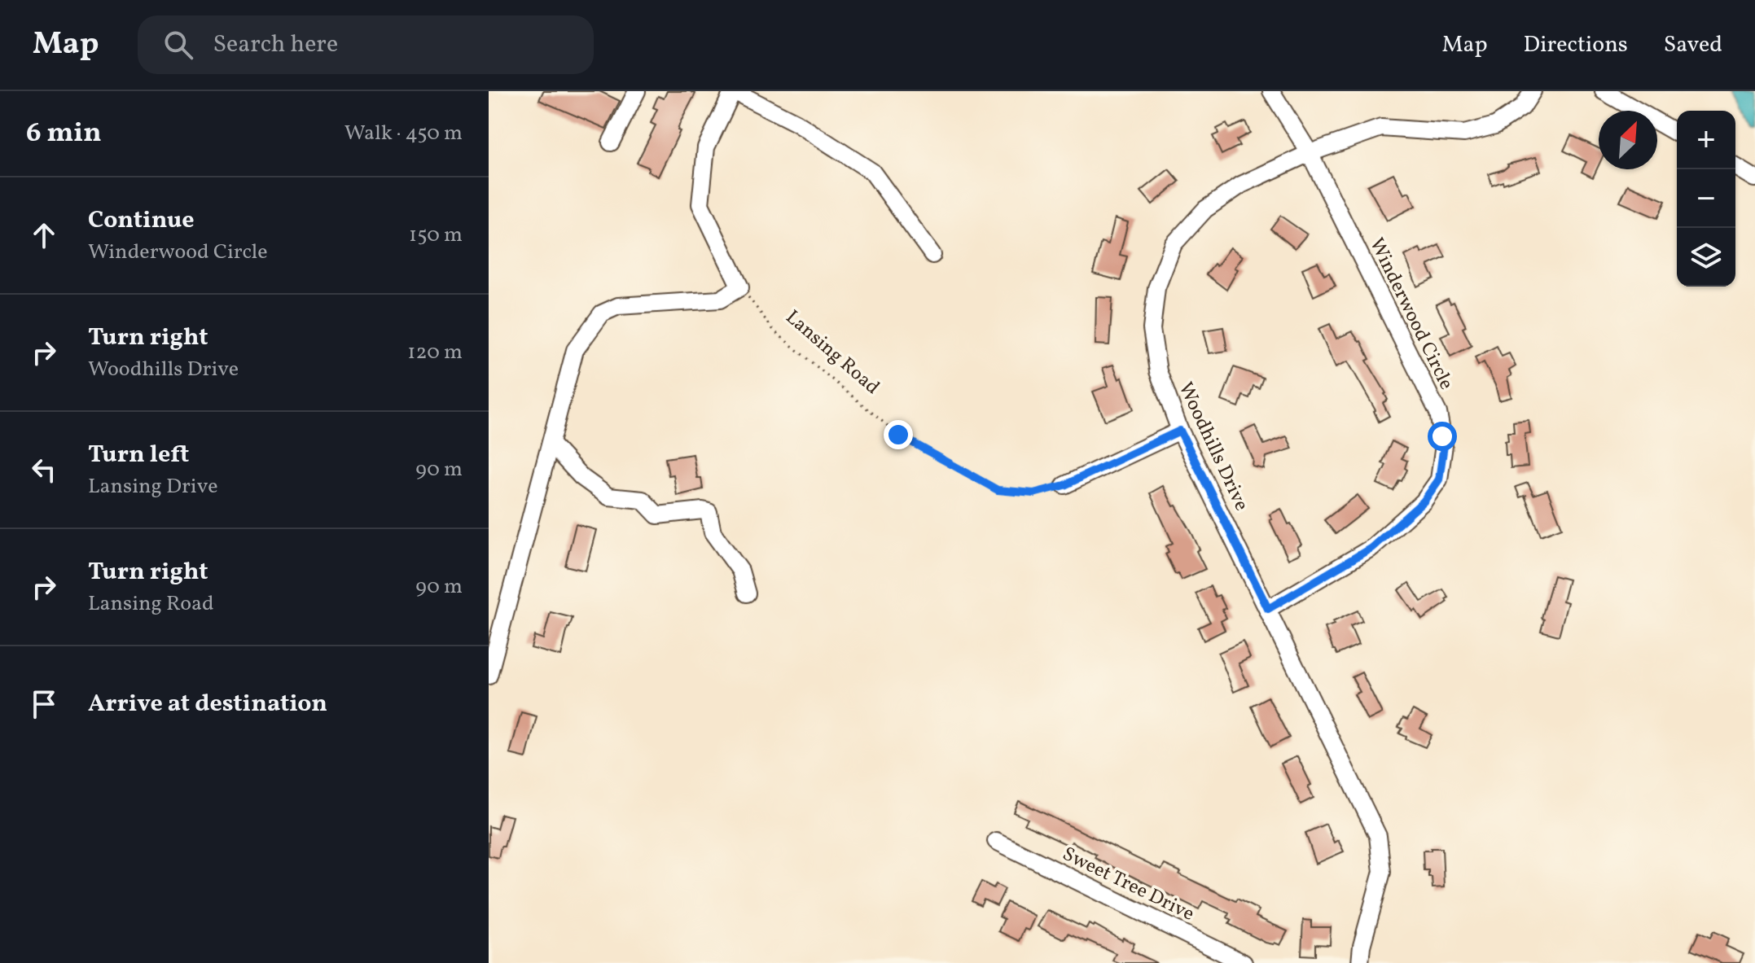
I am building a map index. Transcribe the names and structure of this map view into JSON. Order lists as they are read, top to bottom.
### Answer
{
  "streets": {
    "street": ["Winderwood Circle", "Woodhills Drive", "Sweet Tree Drive"],
    "path": ["Lansing Road"]
  },
  "crossings": [
    ["Winderwood Circle", "Woodhills Drive"]
  ],
  "north": "top right",
  "page": {
    "header": "Map",
    "search": "Search here",
    "nav": ["Map", "Directions", "Saved"],
    "heading": ["6 min", "Walk · 450 m"],
    "map_buttons": ["+", "−"],
    "list": [
      ["Continue", "Winderwood Circle", "150 m"],
      ["Turn right", "Woodhills Drive", "120 m"],
      ["Turn left", "Lansing Drive", "90 m"],
      ["Turn right", "Lansing Road", "90 m"],
      "Arrive at destination"
    ]
  }
}
